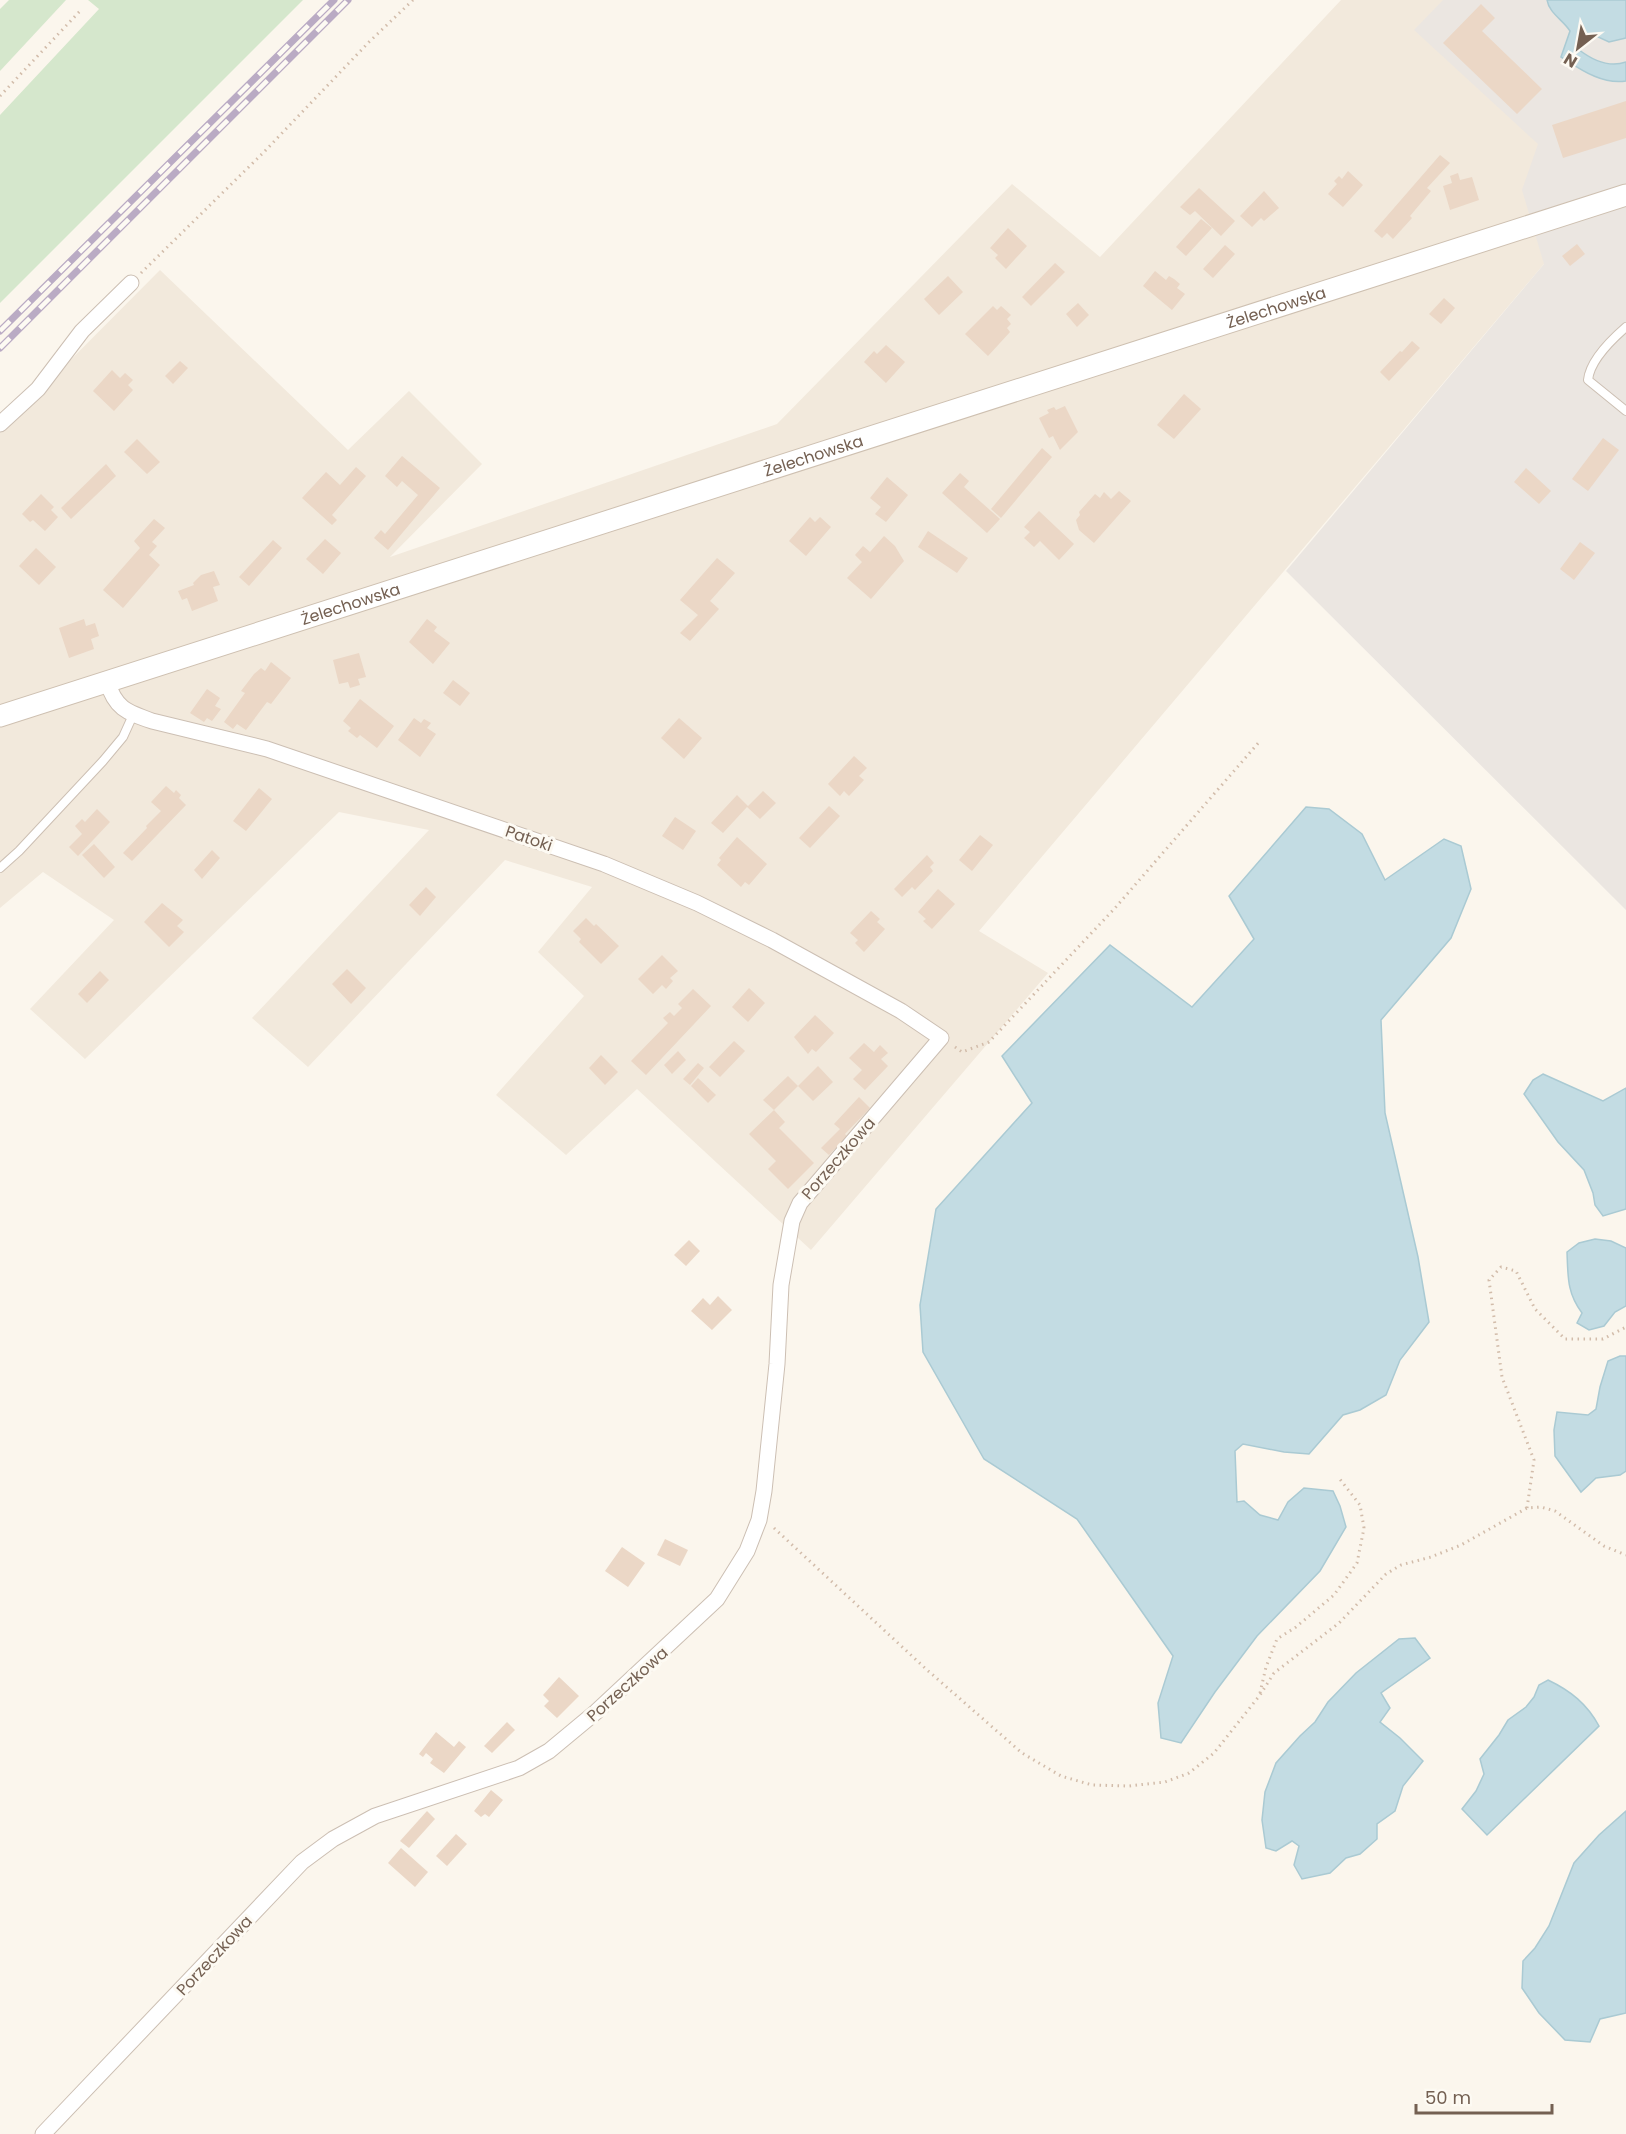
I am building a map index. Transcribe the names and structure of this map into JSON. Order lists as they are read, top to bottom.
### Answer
{
  "streets": {
    "main road": ["Żelechowska"],
    "street": ["Patoki", "Porzeczkowa"]
  },
  "crossings": [
    ["Żelechowska", "Patoki"],
    ["Patoki", "Porzeczkowa"]
  ],
  "scale_bar": "50 m",
  "north": "bottom left"
}
